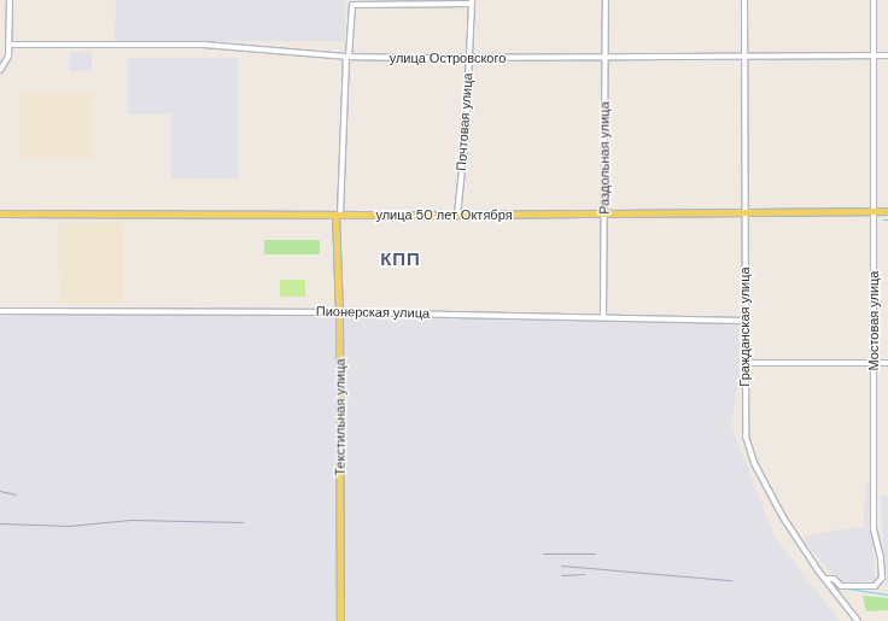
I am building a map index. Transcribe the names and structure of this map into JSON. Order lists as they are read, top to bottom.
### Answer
{
  "streets": {
    "main road": ["улица 50 лет Октября", "Текстильная улица"],
    "street": [
      "улица Островского",
      "Почтовая улица",
      "Раздольная улица",
      "Пионерская улица",
      "Мостовая улица",
      "Гражданская улица"
    ]
  },
  "crossings": [
    ["улица Островского", "Почтовая улица"],
    ["улица Островского", "Раздольная улица"],
    ["улица Островского", "Мостовая улица"],
    ["улица Островского", "Гражданская улица"],
    ["улица Островского", "Текстильная улица"],
    ["Почтовая улица", "улица 50 лет Октября"],
    ["Почтовая улица", "Текстильная улица"],
    ["Раздольная улица", "улица 50 лет Октября"],
    ["Раздольная улица", "Пионерская улица"],
    ["улица 50 лет Октября", "Мостовая улица"],
    ["улица 50 лет Октября", "Гражданская улица"],
    ["улица 50 лет Октября", "Текстильная улица"],
    ["Пионерская улица", "Гражданская улица"],
    ["Пионерская улица", "Текстильная улица"],
    ["Мостовая улица", "Гражданская улица"]
  ],
  "districts": ["КПП"]
}
